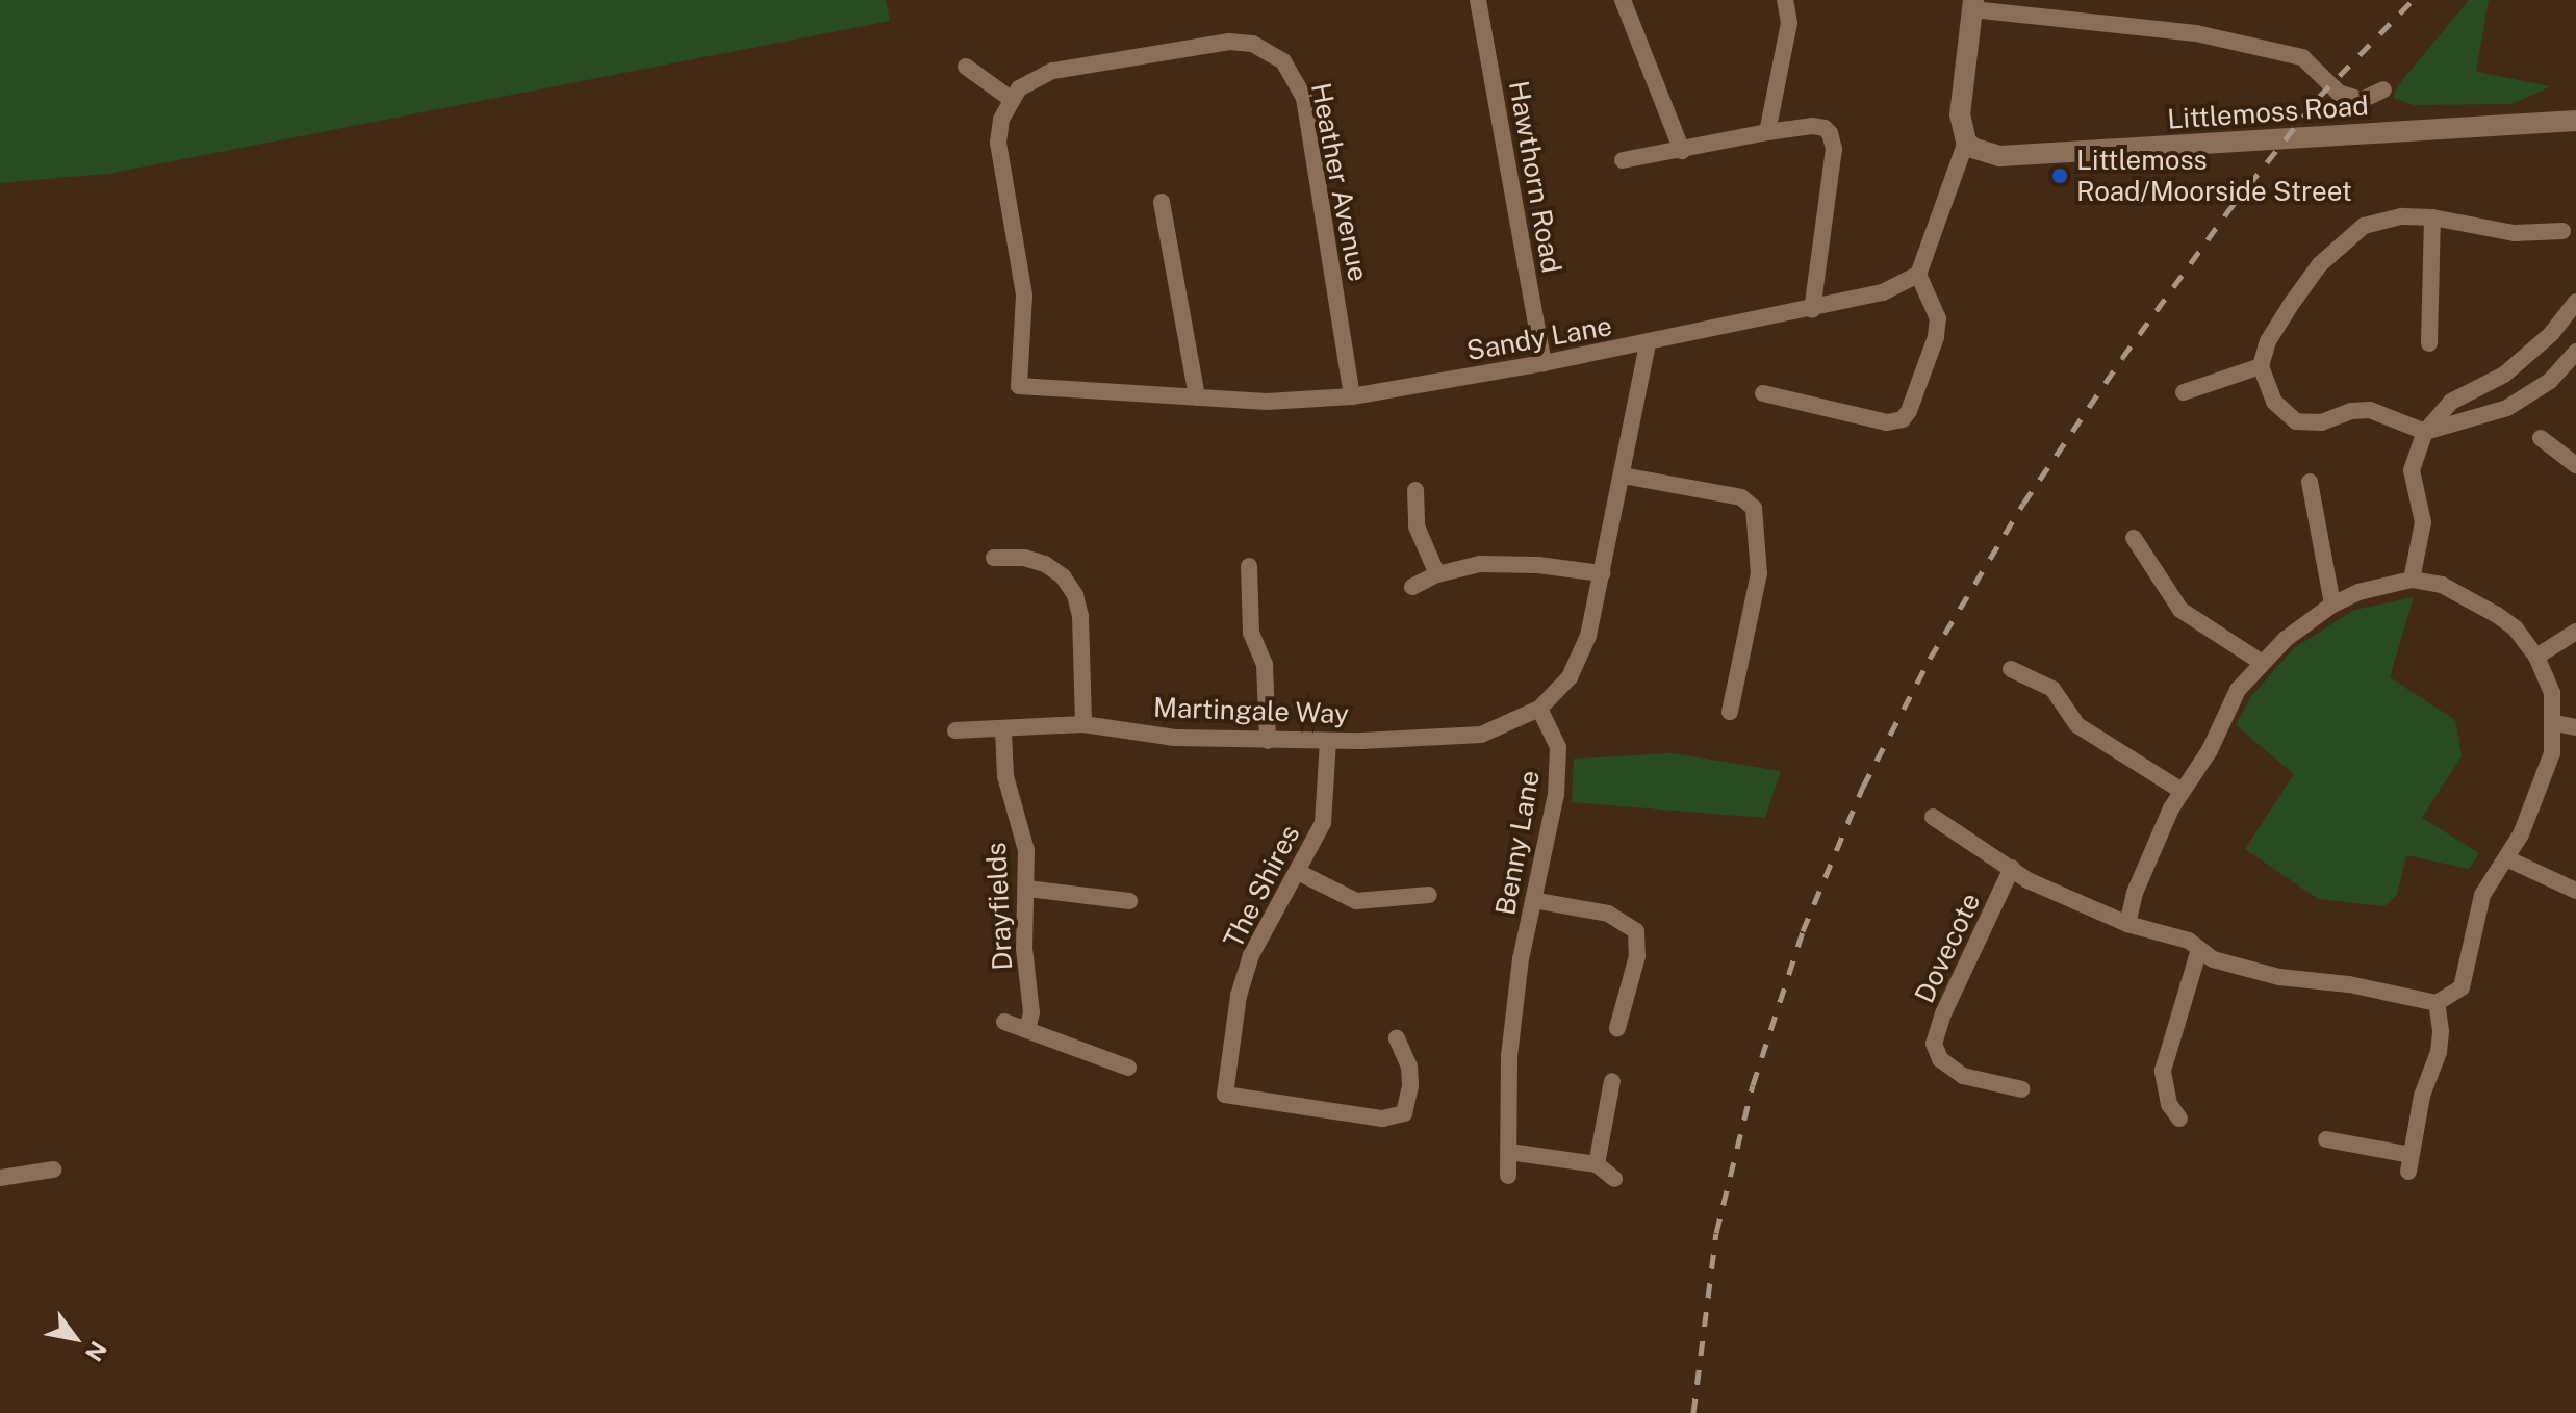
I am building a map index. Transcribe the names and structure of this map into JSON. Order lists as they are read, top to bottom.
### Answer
{
  "streets": {
    "street": [
      "Littlemoss Road",
      "Hawthorn Road",
      "Heather Avenue",
      "Sandy Lane",
      "Martingale Way",
      "Benny Lane",
      "The Shires",
      "Drayfields",
      "Dovecote"
    ]
  },
  "crossings": [
    ["Hawthorn Road", "Sandy Lane"],
    ["Heather Avenue", "Sandy Lane"],
    ["Martingale Way", "Benny Lane"],
    ["Martingale Way", "The Shires"],
    ["Martingale Way", "Drayfields"]
  ],
  "places": ["Littlemoss Road/Moorside Street"],
  "north": "bottom right"
}
